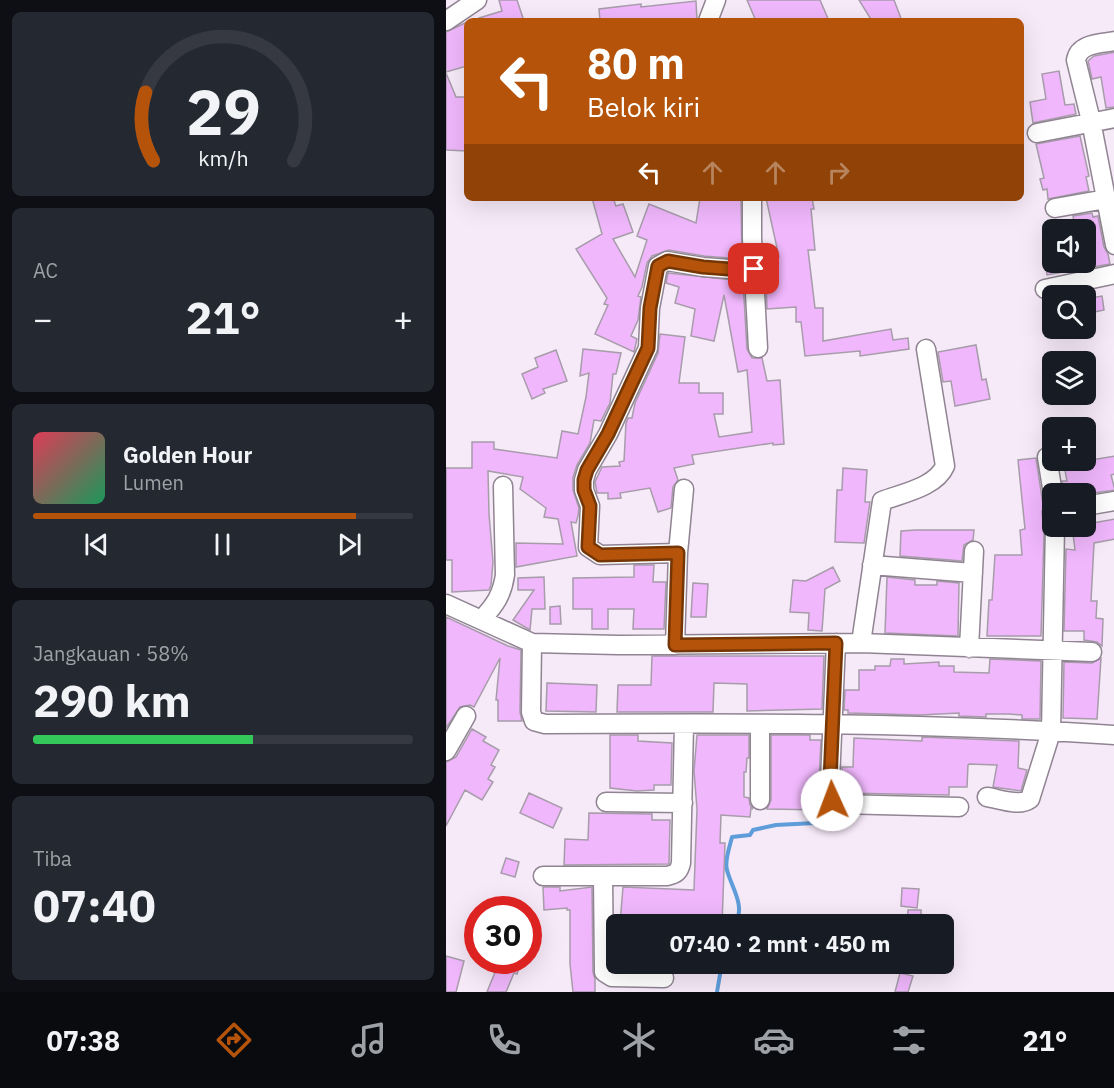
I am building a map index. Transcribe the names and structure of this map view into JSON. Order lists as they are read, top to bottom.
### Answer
{
  "page": {
    "turn": ["80 m", "Belok kiri"],
    "tile": [
      "AC",
      ["Jangkauan · 58%", "290 km"],
      ["Tiba", "07:40"]
    ],
    "map_buttons": ["+", "−"],
    "heat": ["−", "21°", "+"],
    "song": ["Golden Hour", "Lumen"],
    "limit": "30",
    "trip": "07:40 · 2 mnt · 450 m",
    "tabs": ["07:38", "21°"],
    "gauge": ["29", "km/h"]
  }
}
